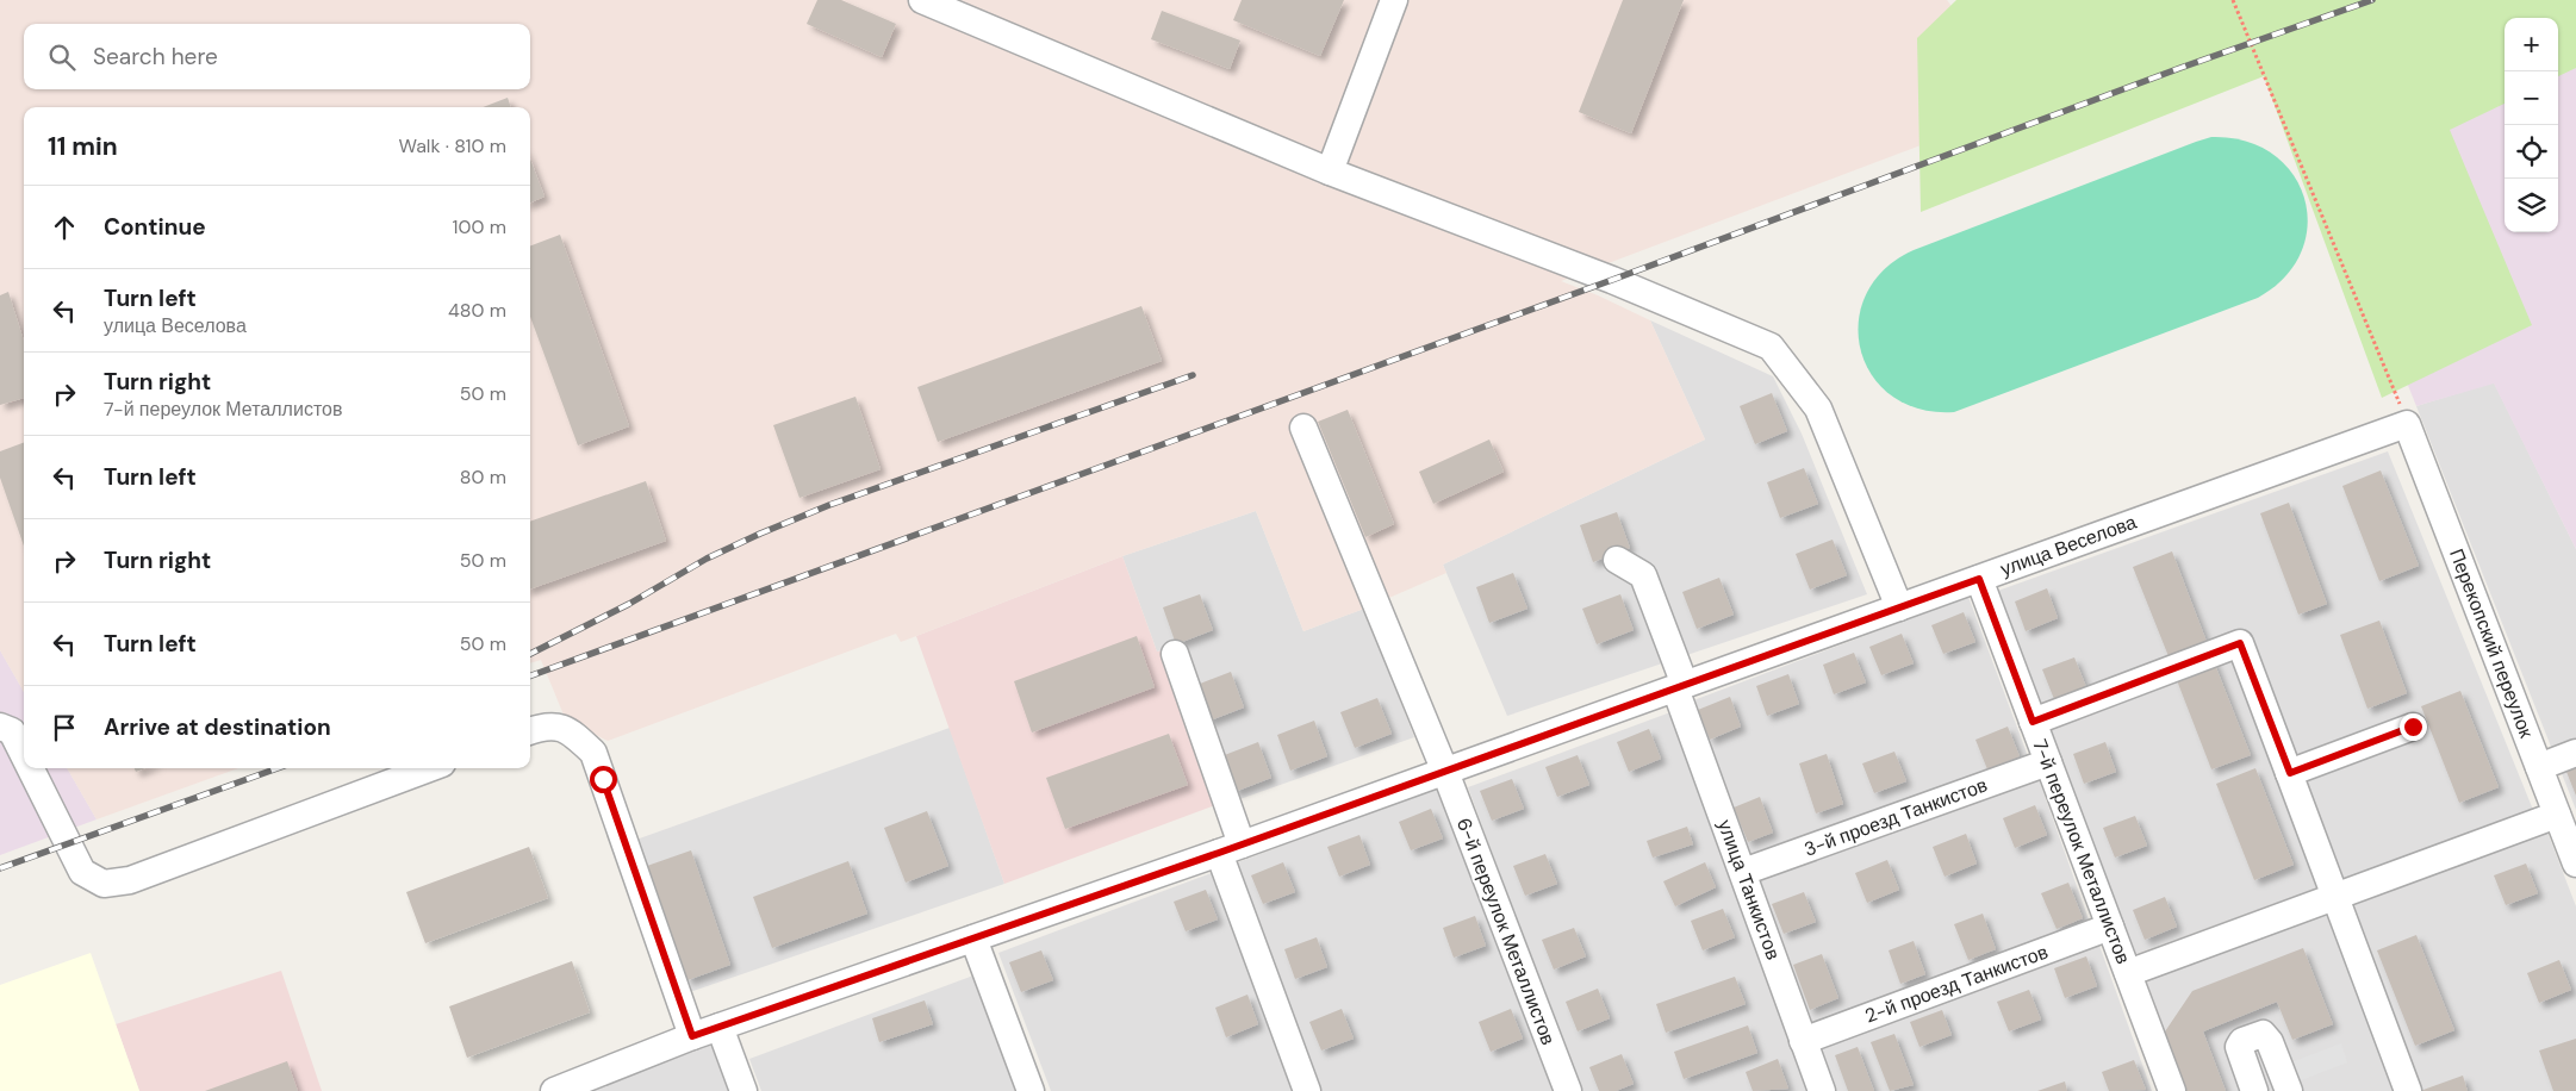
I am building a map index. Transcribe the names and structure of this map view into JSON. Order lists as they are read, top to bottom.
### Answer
{
  "streets": {
    "street": [
      "улица Веселова",
      "Перекопский переулок",
      "3-й проезд Танкистов",
      "7-й переулок Металлистов",
      "улица Танкистов",
      "6-й переулок Металлистов",
      "2-й проезд Танкистов"
    ]
  },
  "crossings": [
    ["улица Веселова", "Перекопский переулок"],
    ["улица Веселова", "7-й переулок Металлистов"],
    ["улица Веселова", "улица Танкистов"],
    ["улица Веселова", "6-й переулок Металлистов"],
    ["3-й проезд Танкистов", "7-й переулок Металлистов"],
    ["3-й проезд Танкистов", "улица Танкистов"],
    ["7-й переулок Металлистов", "2-й проезд Танкистов"],
    ["улица Танкистов", "2-й проезд Танкистов"]
  ],
  "page": {
    "map_buttons": ["+", "−"],
    "search": "Search here",
    "heading": ["11 min", "Walk · 810 m"],
    "list": [
      ["Continue", "100 m"],
      ["Turn left", "улица Веселова", "480 m"],
      ["Turn right", "7-й переулок Металлистов", "50 m"],
      ["Turn left", "80 m"],
      ["Turn right", "50 m"],
      ["Turn left", "50 m"],
      "Arrive at destination"
    ]
  }
}
